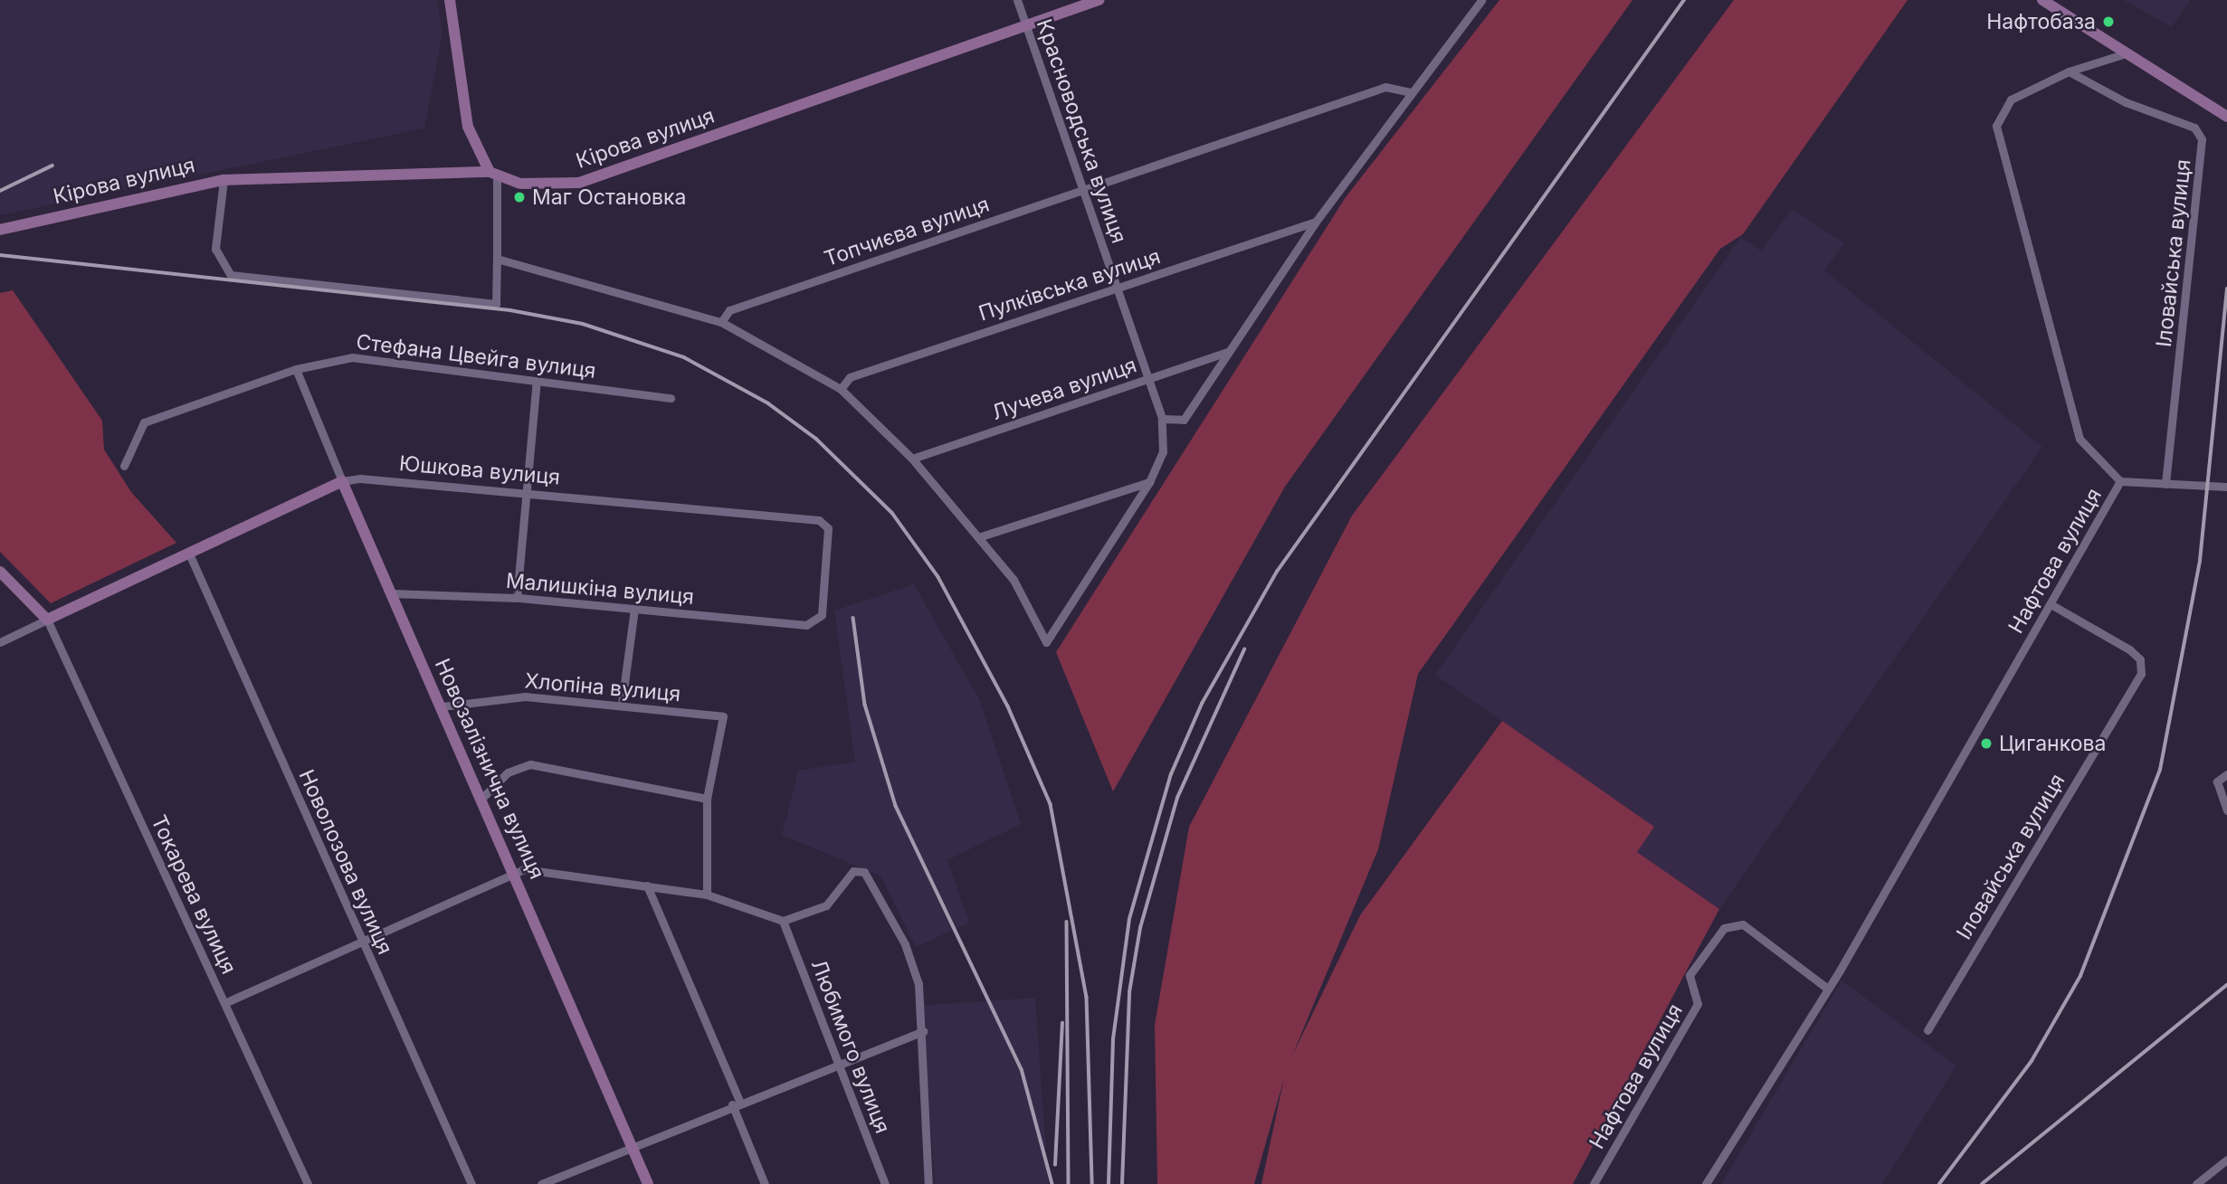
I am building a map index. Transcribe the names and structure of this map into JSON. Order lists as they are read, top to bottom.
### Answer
{
  "streets": {
    "main road": ["Кірова вулиця", "Юшкова вулиця", "Новозалізнична вулиця"],
    "street": [
      "Красноводська вулиця",
      "Топчиєва вулиця",
      "Іловайська вулиця",
      "Пулківська вулиця",
      "Стефана Цвейга вулиця",
      "Лучева вулиця",
      "Нафтова вулиця",
      "Малишкіна вулиця",
      "Хлопіна вулиця",
      "Новолозова вулиця",
      "Токарева вулиця",
      "Любимого вулиця"
    ]
  },
  "crossings": [
    ["Красноводська вулиця", "Кірова вулиця"],
    ["Красноводська вулиця", "Топчиєва вулиця"],
    ["Красноводська вулиця", "Пулківська вулиця"],
    ["Красноводська вулиця", "Лучева вулиця"],
    ["Іловайська вулиця", "Нафтова вулиця"],
    ["Стефана Цвейга вулиця", "Новозалізнична вулиця"],
    ["Юшкова вулиця", "Малишкіна вулиця"],
    ["Юшкова вулиця", "Новозалізнична вулиця"],
    ["Юшкова вулиця", "Новолозова вулиця"],
    ["Юшкова вулиця", "Токарева вулиця"],
    ["Малишкіна вулиця", "Новозалізнична вулиця"],
    ["Хлопіна вулиця", "Новозалізнична вулиця"]
  ],
  "places": ["Нафтобаза", "Маг Остановка", "Циганкова"]
}
